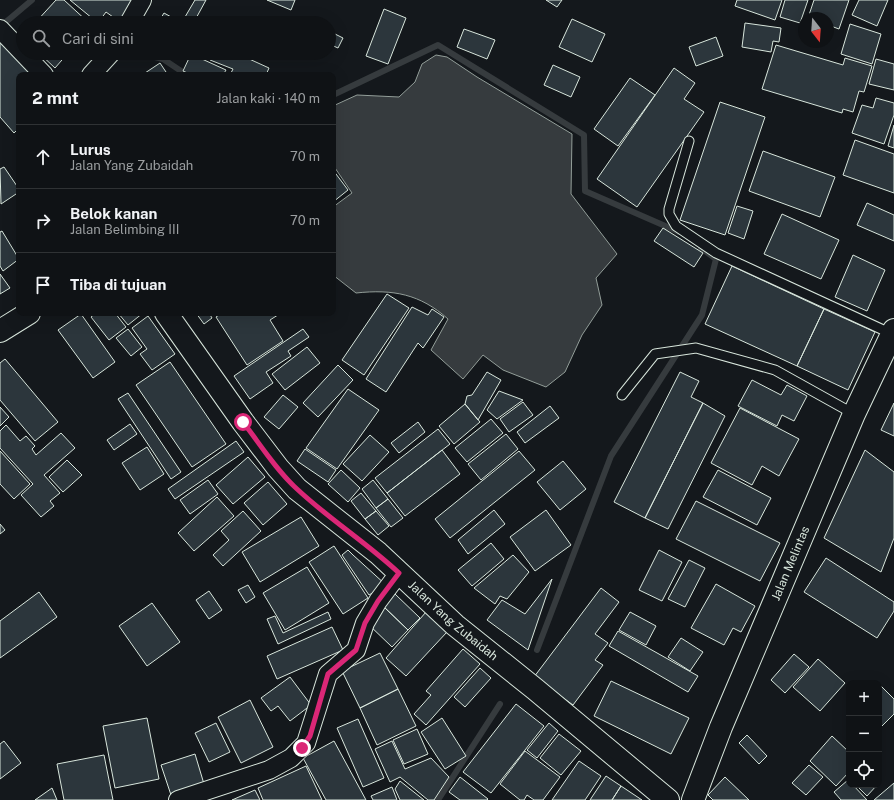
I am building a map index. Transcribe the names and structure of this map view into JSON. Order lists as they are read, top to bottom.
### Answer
{
  "streets": {
    "street": ["Jalan Melintas", "Jalan Yang Zubaidah"]
  },
  "north": "bottom",
  "page": {
    "search": "Cari di sini",
    "heading": ["2 mnt", "Jalan kaki · 140 m"],
    "list": [
      ["Lurus", "Jalan Yang Zubaidah", "70 m"],
      ["Belok kanan", "Jalan Belimbing III", "70 m"],
      "Tiba di tujuan"
    ],
    "map_buttons": ["+", "−"]
  }
}
